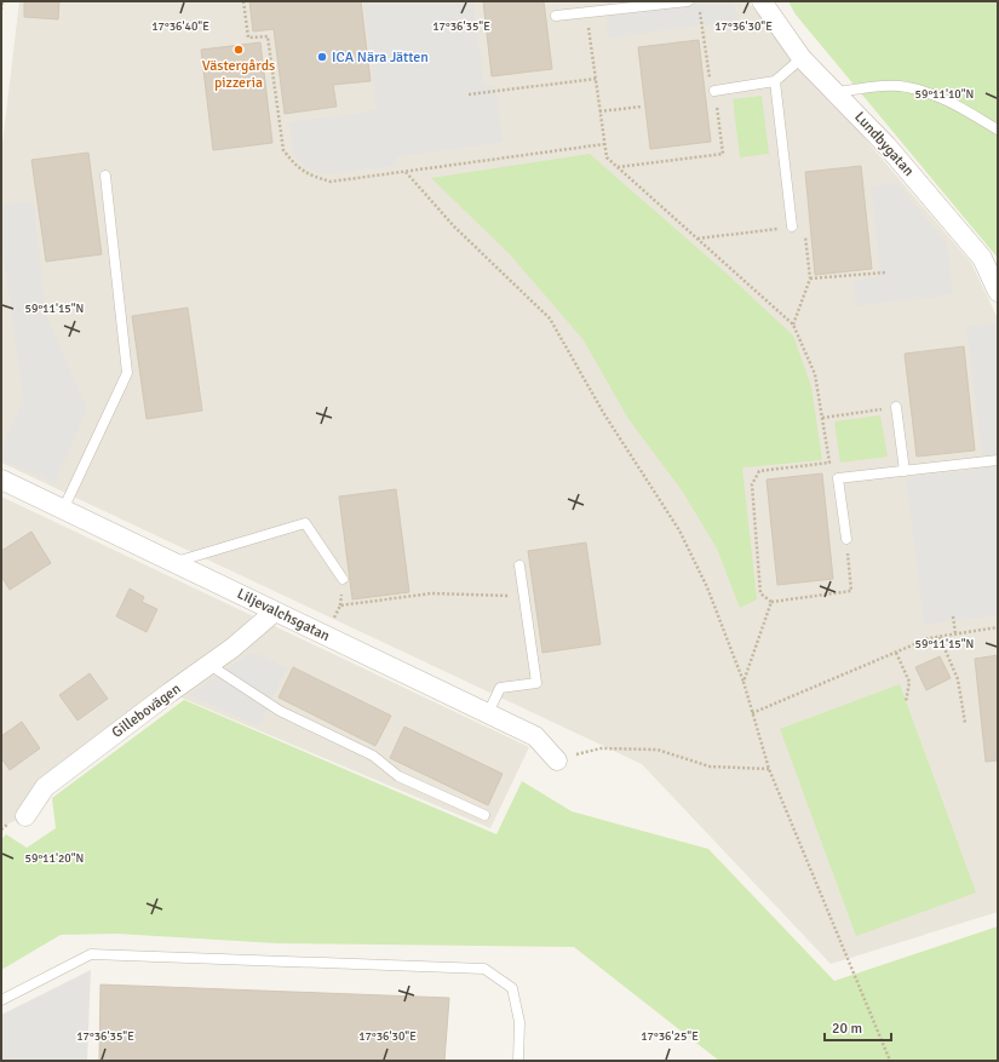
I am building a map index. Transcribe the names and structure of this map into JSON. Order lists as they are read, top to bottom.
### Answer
{
  "streets": {
    "street": ["Lundbygatan", "Liljevalchsgatan", "Gillebovägen"]
  },
  "crossings": [
    ["Liljevalchsgatan", "Gillebovägen"]
  ],
  "places": ["Västergårds pizzeria", "ICA Nära Jätten"],
  "scale_bar": "20 m",
  "coordinates": [
    "17°36'40\"E",
    "17°36'35\"E",
    "17°36'30\"E",
    "59°11'10\"N",
    "59°11'15\"N",
    "59°11'20\"N",
    "17°36'25\"E"
  ]
}
